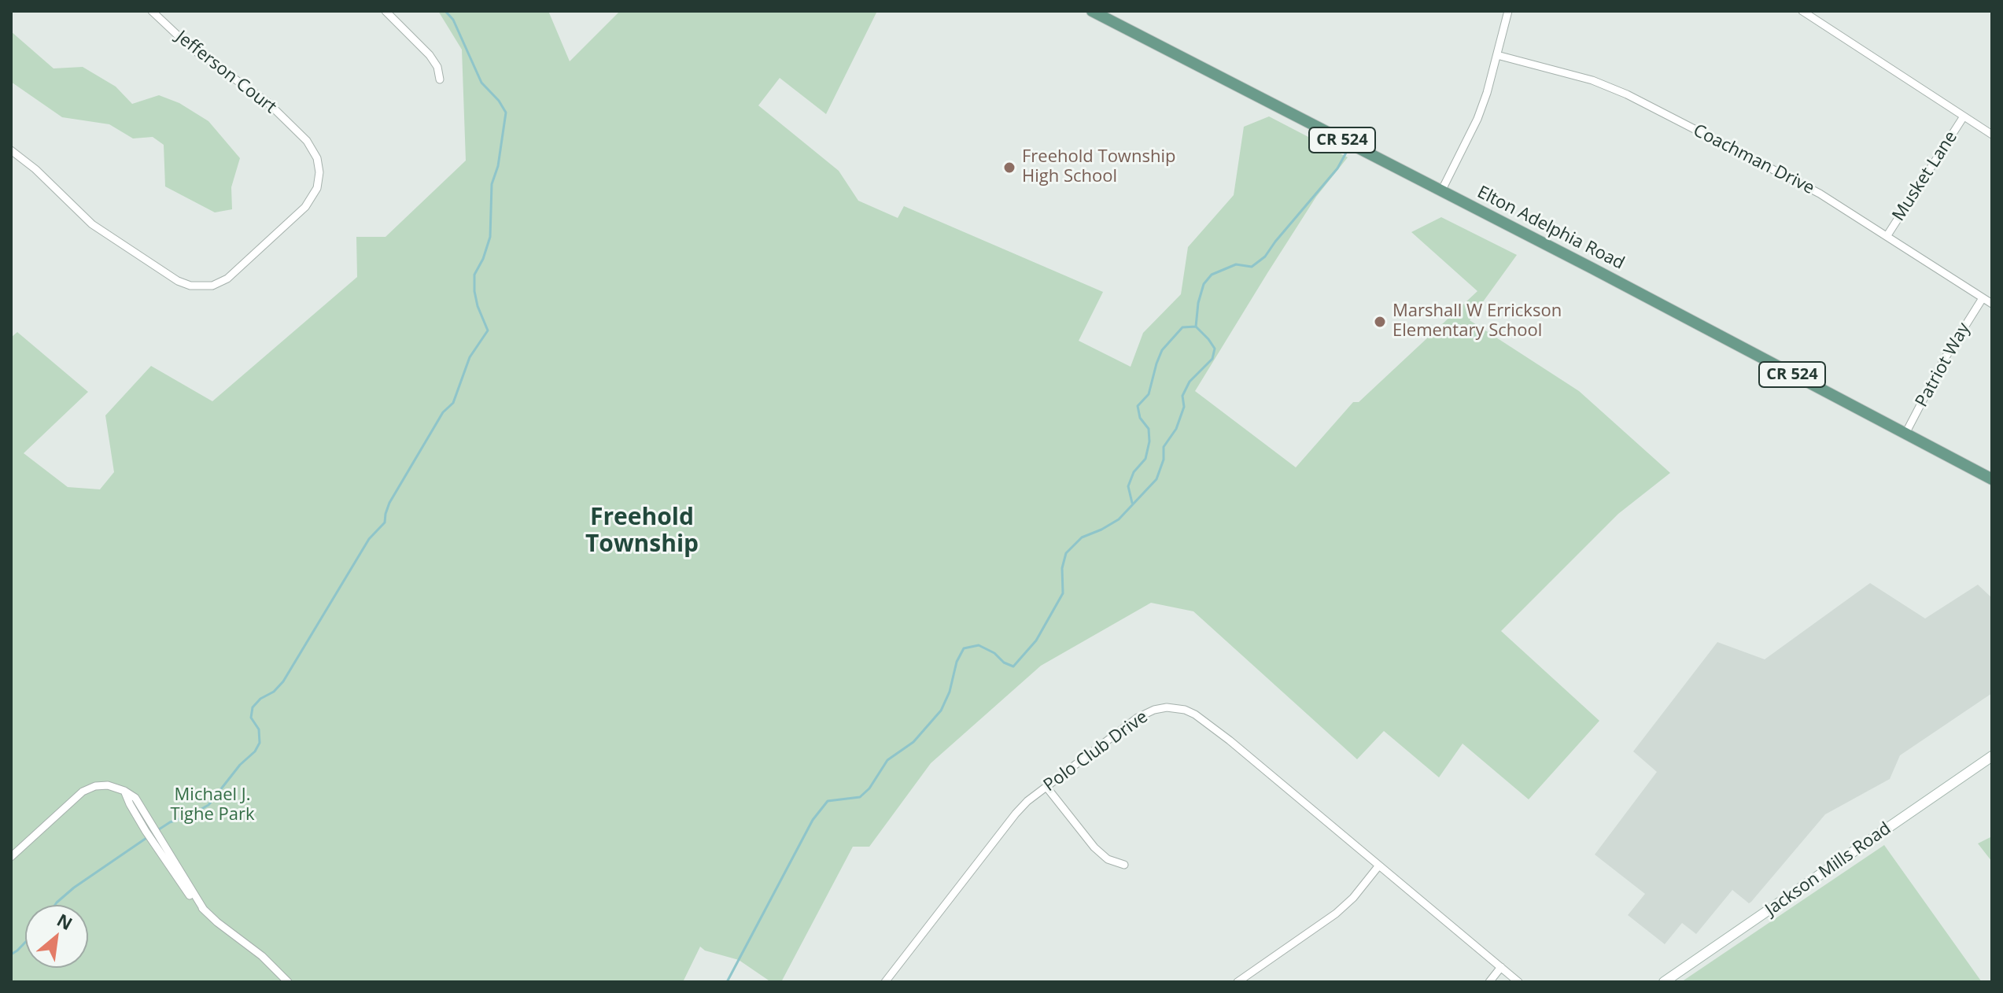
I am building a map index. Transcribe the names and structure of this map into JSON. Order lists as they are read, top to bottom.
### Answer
{
  "streets": {
    "main road": ["CR 524", "Elton Adelphia Road", "Jackson Mills Road"],
    "street": [
      "Jefferson Court",
      "Coachman Drive",
      "Musket Lane",
      "Patriot Way",
      "Polo Club Drive"
    ]
  },
  "crossings": [
    ["Coachman Drive", "Musket Lane"],
    ["Coachman Drive", "Patriot Way"],
    ["Elton Adelphia Road", "Patriot Way"]
  ],
  "districts": ["Freehold Township"],
  "parks": ["Michael J. Tighe Park"],
  "places": ["Freehold Township High School", "Marshall W Errickson Elementary School"],
  "north": "top right"
}
